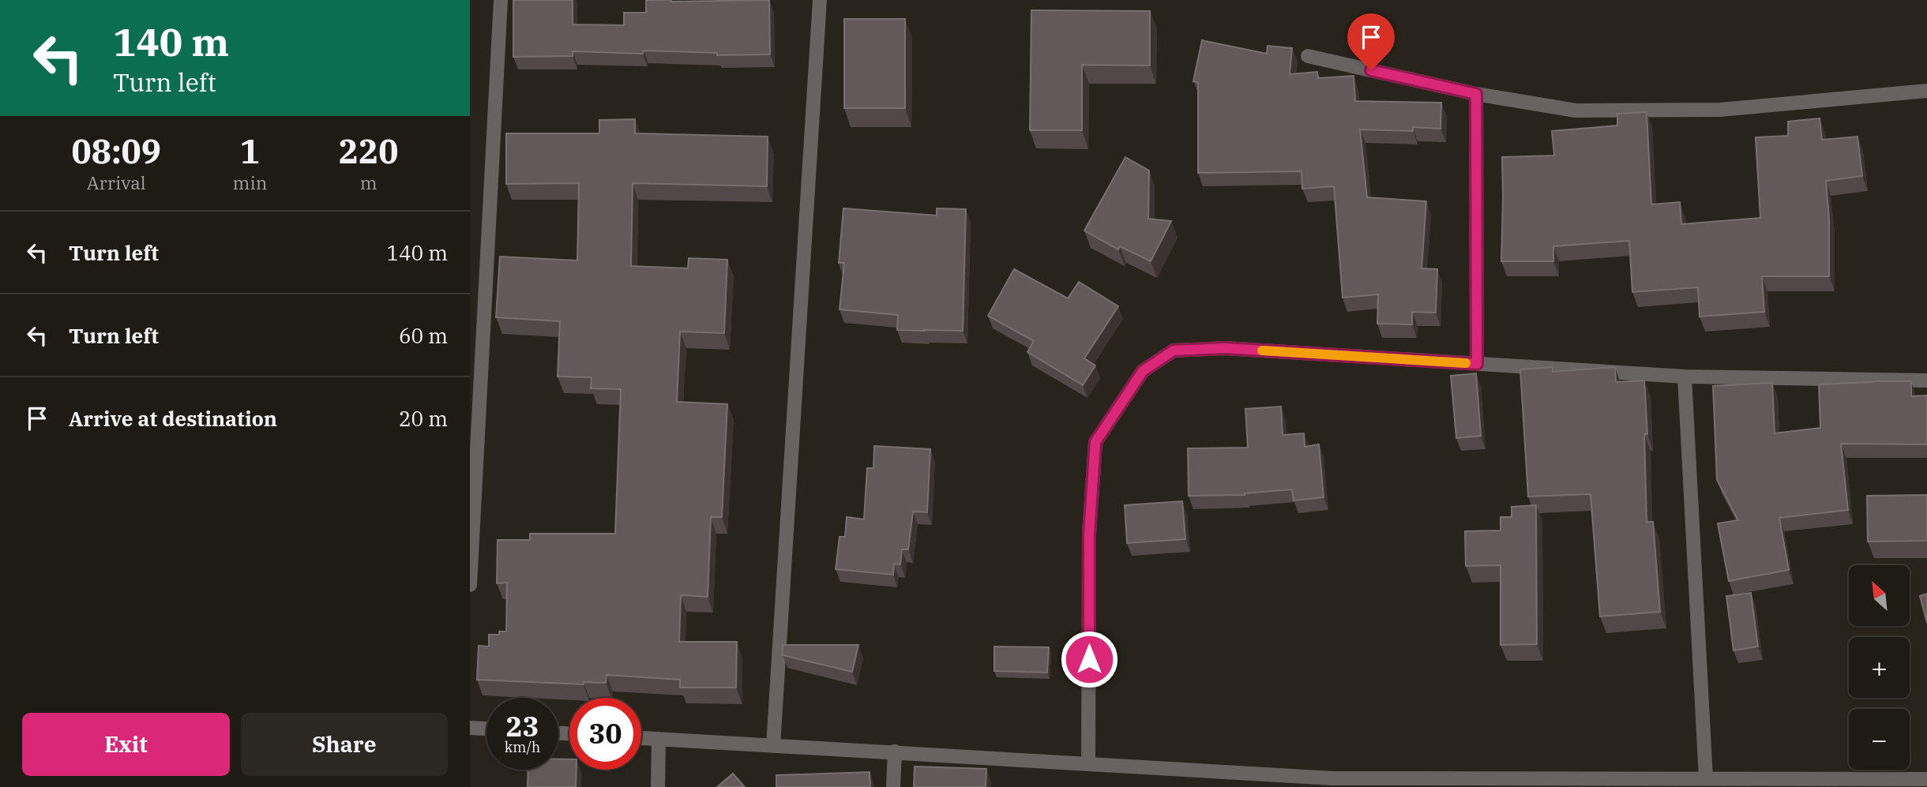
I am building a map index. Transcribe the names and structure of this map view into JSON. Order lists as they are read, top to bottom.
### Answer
{
  "north": "top left",
  "page": {
    "turn": ["140 m", "Turn left"],
    "eta": [
      "08:09",
      "Arrival",
      "1",
      "min",
      "220",
      "m"
    ],
    "list": [
      {
        "name": "Turn left",
        "value": "140 m"
      },
      {
        "name": "Turn left",
        "value": "60 m"
      },
      {
        "name": "Arrive at destination",
        "value": "20 m"
      }
    ],
    "map_buttons": ["+", "−"],
    "speed": "23 km/h",
    "limit": "30",
    "buttons": ["Exit", "Share"]
  }
}
